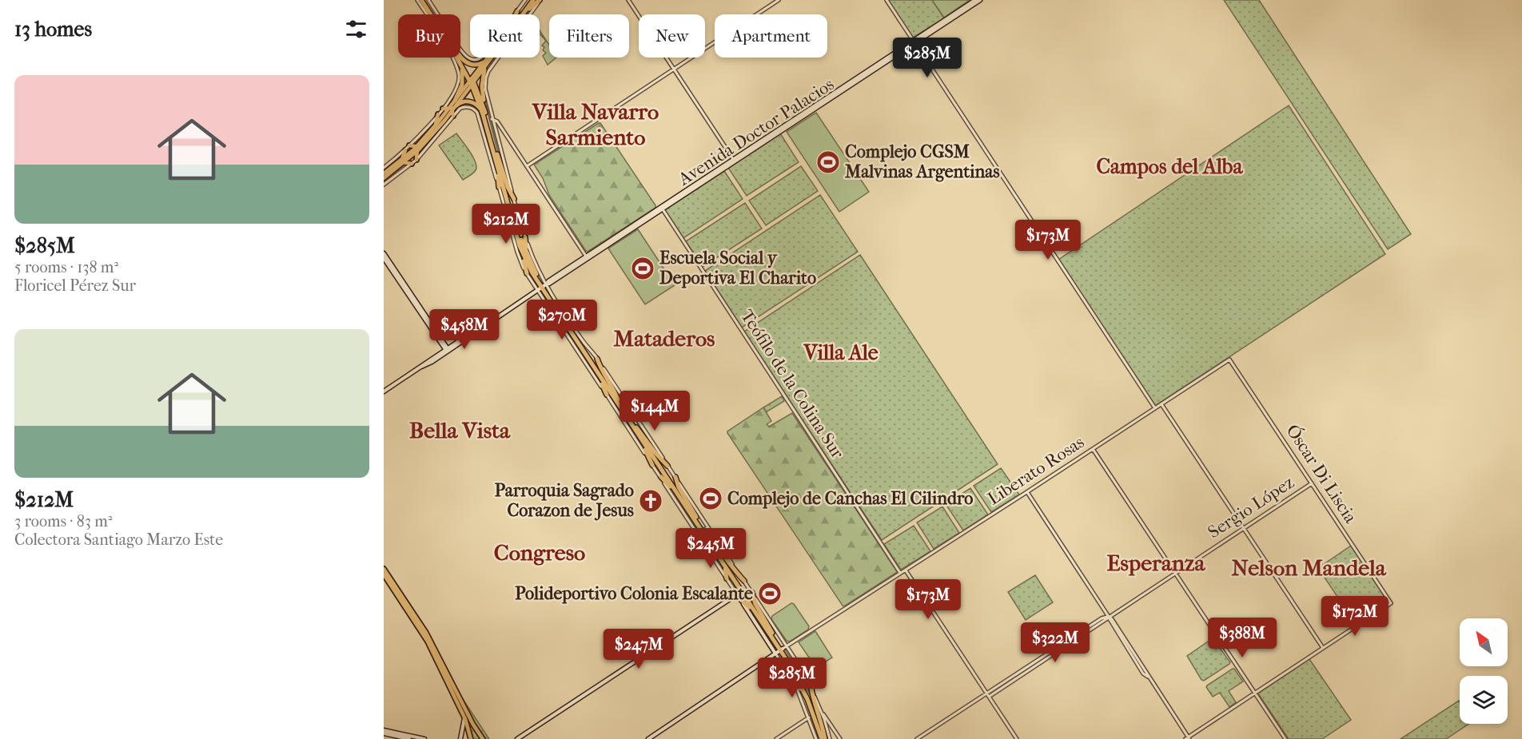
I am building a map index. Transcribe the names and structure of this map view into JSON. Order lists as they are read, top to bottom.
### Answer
{
  "streets": {
    "main road": ["Avenida Doctor Palacios"],
    "street": [
      "Teófilo de la Colina Sur",
      "Liberato Rosas",
      "Óscar Di Liscia",
      "Sergio López"
    ]
  },
  "crossings": [
    ["Avenida Doctor Palacios", "Teófilo de la Colina Sur"],
    ["Teófilo de la Colina Sur", "Liberato Rosas"],
    ["Liberato Rosas", "Óscar Di Liscia"],
    ["Óscar Di Liscia", "Sergio López"]
  ],
  "districts": [
    "Villa Navarro Sarmiento",
    "Campos del Alba",
    "Mataderos",
    "Villa Ale",
    "Bella Vista",
    "Congreso",
    "Esperanza",
    "Nelson Mandela"
  ],
  "places": {
    "sports": [
      "Complejo CGSM Malvinas Argentinas",
      "Escuela Social y Deportiva El Charito",
      "Complejo de Canchas El Cilindro",
      "Polideportivo Colonia Escalante"
    ],
    "church": ["Parroquia Sagrado Corazon de Jesus"]
  },
  "north": "top left",
  "page": {
    "heading": "13 homes",
    "chip": [
      "Buy",
      "Rent",
      "Filters",
      "New",
      "Apartment"
    ],
    "price": [
      "$285M",
      "$212M",
      "$173M",
      "$270M",
      "$458M",
      "$144M",
      "$245M",
      "$173M",
      "$172M",
      "$388M",
      "$322M",
      "$247M",
      "$285M"
    ],
    "list": [
      {
        "name": "$285M",
        "note": "5 rooms · 138 m² · Floricel Pérez Sur"
      },
      {
        "name": "$212M",
        "note": "3 rooms · 83 m² · Colectora Santiago Marzo Este"
      }
    ]
  }
}
